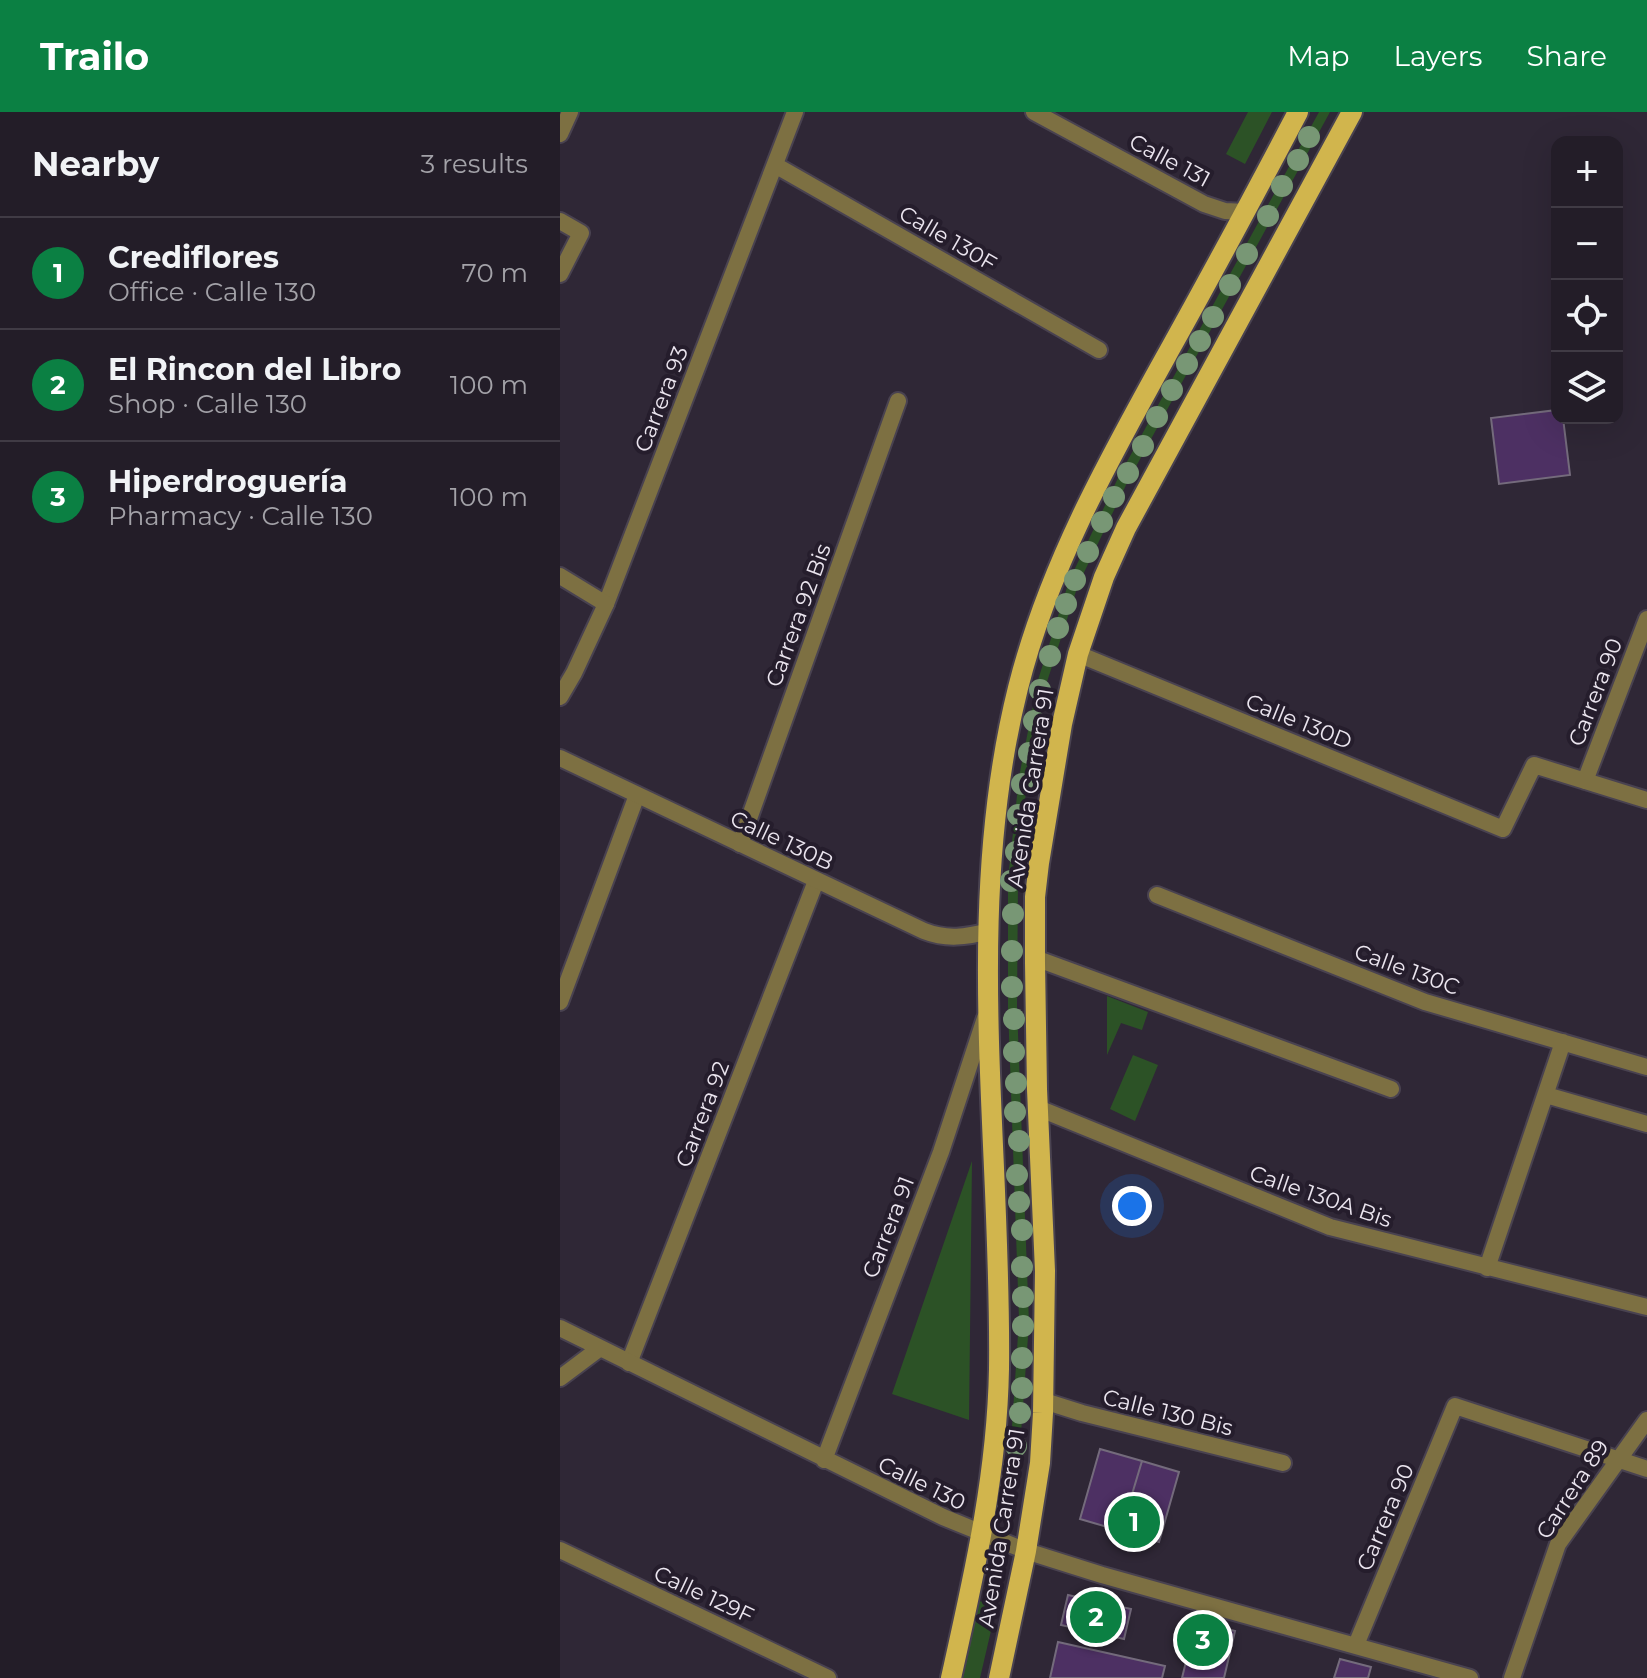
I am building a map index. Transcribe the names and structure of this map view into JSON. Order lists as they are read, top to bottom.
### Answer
{
  "streets": {
    "main road": ["Avenida Carrera 91"],
    "street": [
      "Calle 131",
      "Calle 130F",
      "Carrera 93",
      "Carrera 92 Bis",
      "Carrera 90",
      "Calle 130D",
      "Calle 130B",
      "Calle 130C",
      "Carrera 92",
      "Calle 130A Bis",
      "Carrera 91",
      "Calle 130 Bis",
      "Calle 130",
      "Carrera 89",
      "Calle 129F"
    ]
  },
  "crossings": [
    ["Calle 131", "Avenida Carrera 91"],
    ["Calle 130F", "Carrera 93"],
    ["Carrera 92 Bis", "Calle 130B"],
    ["Carrera 90", "Calle 130D"],
    ["Carrera 90", "Calle 130"],
    ["Carrera 90", "Carrera 89"],
    ["Calle 130D", "Avenida Carrera 91"],
    ["Avenida Carrera 91", "Calle 130B"],
    ["Avenida Carrera 91", "Calle 130A Bis"],
    ["Avenida Carrera 91", "Carrera 91"],
    ["Avenida Carrera 91", "Calle 130 Bis"],
    ["Avenida Carrera 91", "Calle 130"],
    ["Calle 130B", "Carrera 92"],
    ["Carrera 92", "Calle 130"],
    ["Carrera 91", "Calle 130"]
  ],
  "page": {
    "header": "Trailo",
    "nav": ["Map", "Layers", "Share"],
    "heading": ["Nearby", "3 results"],
    "map_buttons": ["+", "−"],
    "list": [
      {
        "mark": "1",
        "name": "Crediflores",
        "note": "Office · Calle 130",
        "value": "70 m"
      },
      {
        "mark": "2",
        "name": "El Rincon del Libro",
        "note": "Shop · Calle 130",
        "value": "100 m"
      },
      {
        "mark": "3",
        "name": "Hiperdroguería",
        "note": "Pharmacy · Calle 130",
        "value": "100 m"
      }
    ],
    "pins": ["1", "2", "3"]
  }
}
